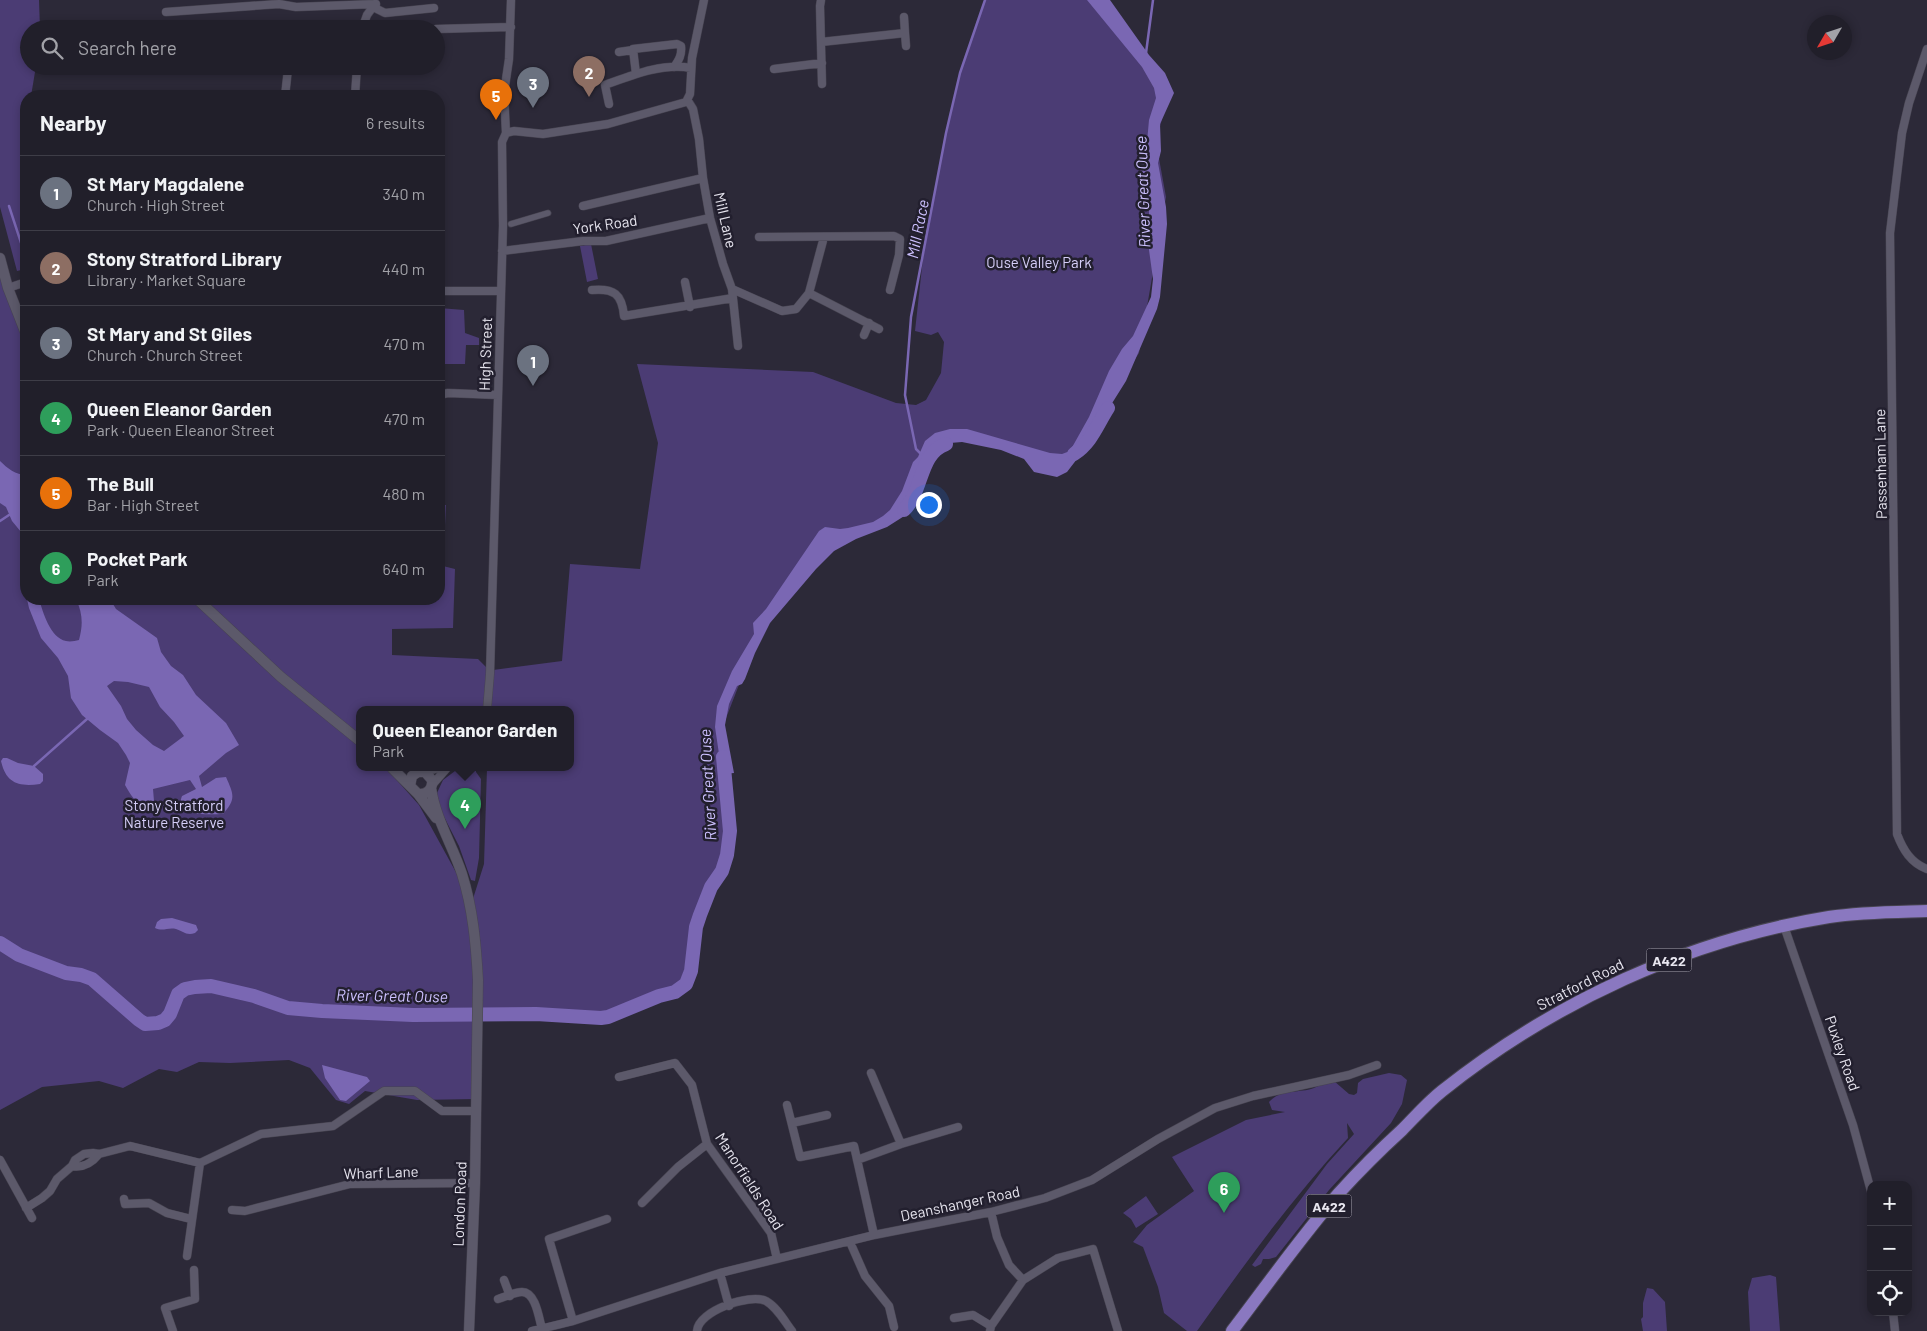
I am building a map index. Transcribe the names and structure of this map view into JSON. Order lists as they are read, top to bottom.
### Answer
{
  "streets": {
    "main road": ["A422", "Stratford Road"],
    "street": [
      "Mill Lane",
      "York Road",
      "High Street",
      "Passenham Lane",
      "Puxley Road",
      "Wharf Lane",
      "Manorfields Road",
      "Deanshanger Road",
      "London Road"
    ]
  },
  "crossings": [
    ["Mill Lane", "York Road"],
    ["York Road", "High Street"],
    ["Stratford Road", "Puxley Road"],
    ["Wharf Lane", "London Road"],
    ["Manorfields Road", "Deanshanger Road"]
  ],
  "water": ["River Great Ouse", "Mill Race"],
  "parks": ["Ouse Valley Park", "Stony Stratford Nature Reserve"],
  "north": "bottom left",
  "page": {
    "search": "Search here",
    "pins": [
      "2",
      "3",
      "5",
      "1",
      "4",
      "6"
    ],
    "heading": ["Nearby", "6 results"],
    "list": [
      {
        "mark": "1",
        "name": "St Mary Magdalene",
        "note": "Church · High Street",
        "value": "340 m"
      },
      {
        "mark": "2",
        "name": "Stony Stratford Library",
        "note": "Library · Market Square",
        "value": "440 m"
      },
      {
        "mark": "3",
        "name": "St Mary and St Giles",
        "note": "Church · Church Street",
        "value": "470 m"
      },
      {
        "mark": "4",
        "name": "Queen Eleanor Garden",
        "note": "Park · Queen Eleanor Street",
        "value": "470 m"
      },
      {
        "mark": "5",
        "name": "The Bull",
        "note": "Bar · High Street",
        "value": "480 m"
      },
      {
        "mark": "6",
        "name": "Pocket Park",
        "note": "Park",
        "value": "640 m"
      }
    ],
    "popup": ["Queen Eleanor Garden", "Park"],
    "map_buttons": ["+", "−"]
  }
}
